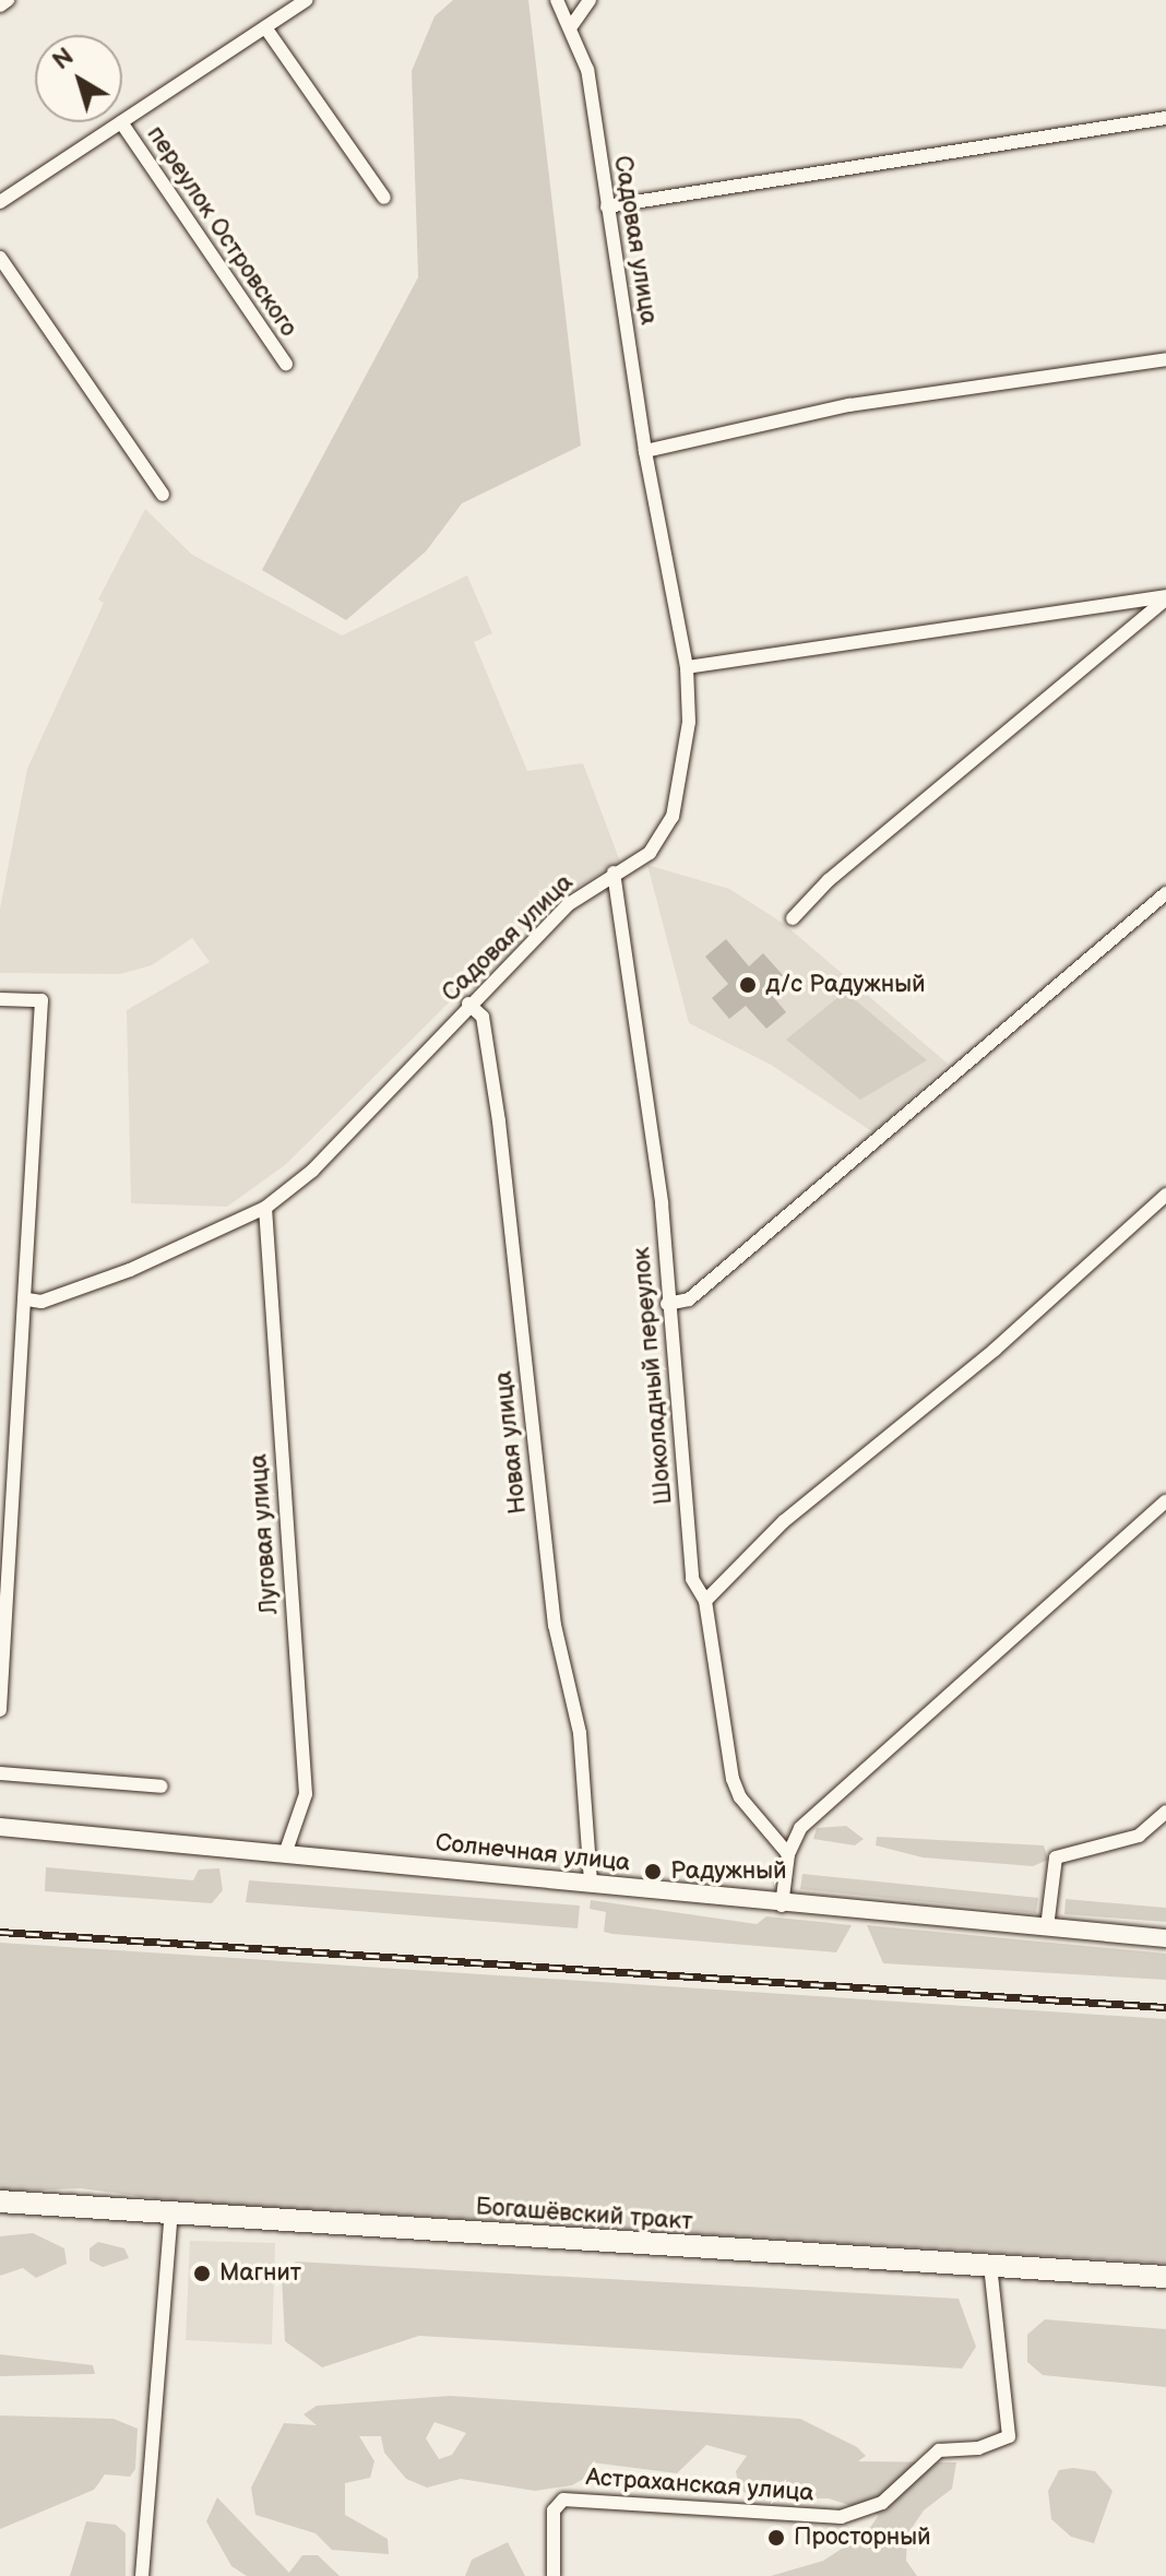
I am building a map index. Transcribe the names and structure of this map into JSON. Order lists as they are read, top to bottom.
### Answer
{
  "streets": {
    "main road": ["Богашёвский тракт"],
    "street": [
      "переулок Островского",
      "Садовая улица",
      "Шоколадный переулок",
      "Новая улица",
      "Луговая улица",
      "Солнечная улица",
      "Астраханская улица"
    ]
  },
  "crossings": [
    ["Садовая улица", "Шоколадный переулок"],
    ["Садовая улица", "Новая улица"],
    ["Садовая улица", "Луговая улица"],
    ["Новая улица", "Солнечная улица"],
    ["Луговая улица", "Солнечная улица"],
    ["Богашёвский тракт", "Астраханская улица"]
  ],
  "places": [
    "д/с Радужный",
    "Радужный",
    "Магнит",
    "Просторный"
  ],
  "north": "top left"
}
